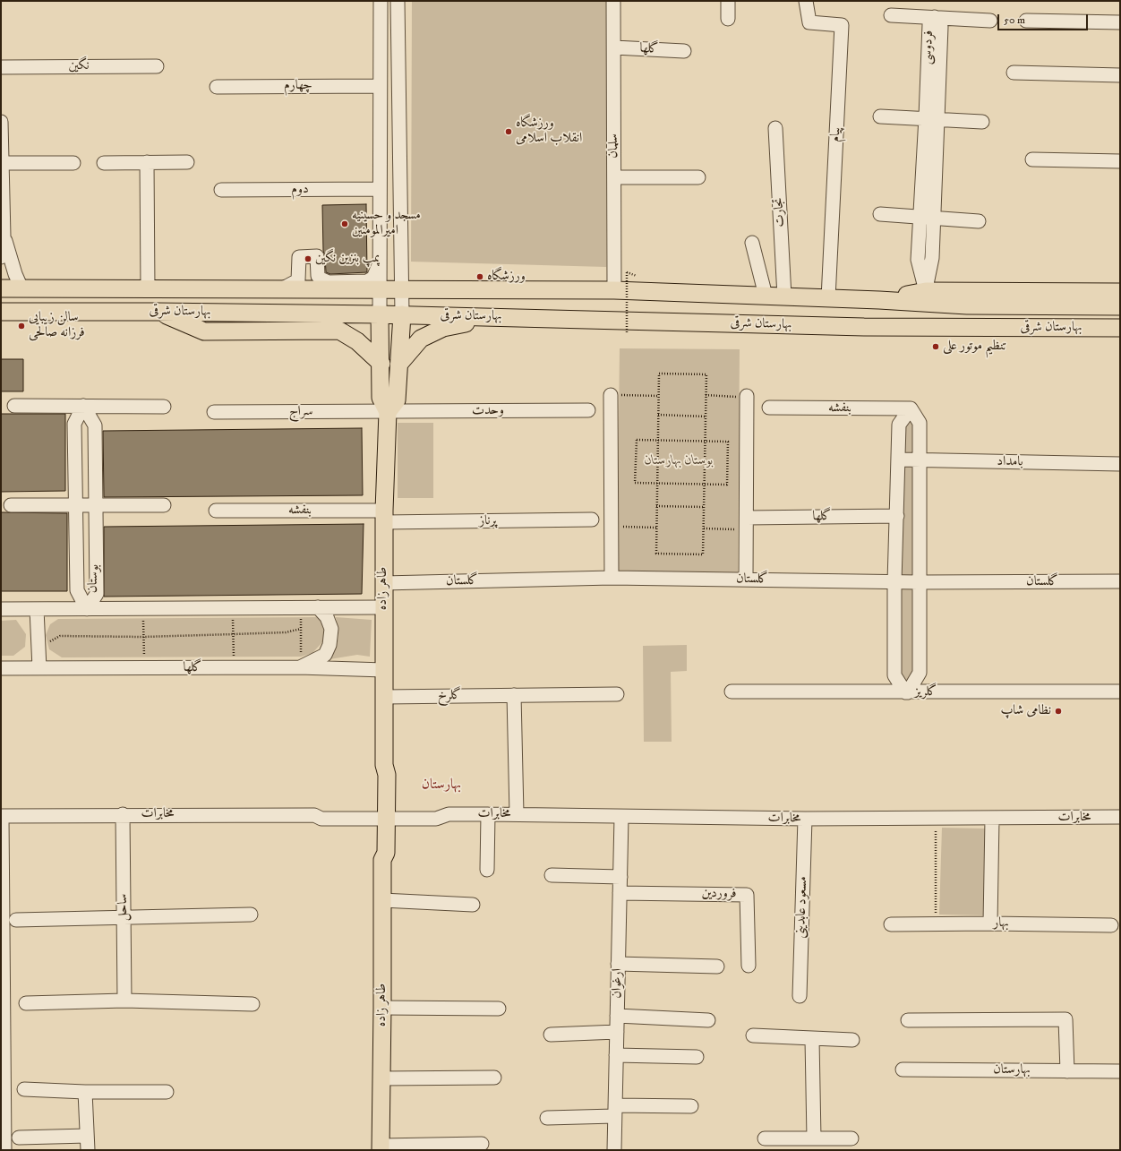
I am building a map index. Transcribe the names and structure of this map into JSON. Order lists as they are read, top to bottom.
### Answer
{
  "streets": {
    "main road": ["بهارستان شرقی", "طاهر زاده"],
    "street": [
      "فردوسی",
      "گلها",
      "نگین",
      "چهارم",
      "پیام",
      "سلمان",
      "دوم",
      "تجارت",
      "بنفشه",
      "وحدت",
      "سراج",
      "بامداد",
      "پرناز",
      "بوستان",
      "گلستان",
      "گلریز",
      "گلرخ",
      "مخابرات",
      "فروردین",
      "ساحل",
      "مسعود عابدینی",
      "بهار",
      "ارغوان",
      "بهارستان"
    ]
  },
  "crossings": [
    ["فردوسی", "بهارستان شرقی"],
    ["گلها", "سلمان"],
    ["گلها", "طاهر زاده"],
    ["پیام", "بهارستان شرقی"],
    ["سلمان", "بهارستان شرقی"],
    ["تجارت", "بهارستان شرقی"],
    ["بهارستان شرقی", "طاهر زاده"],
    ["بنفشه", "پرناز"],
    ["بنفشه", "طاهر زاده"],
    ["وحدت", "سراج"],
    ["وحدت", "طاهر زاده"],
    ["سراج", "طاهر زاده"],
    ["پرناز", "طاهر زاده"],
    ["گلستان", "طاهر زاده"],
    ["طاهر زاده", "گلرخ"],
    ["طاهر زاده", "مخابرات"],
    ["مخابرات", "ساحل"],
    ["مخابرات", "مسعود عابدینی"],
    ["مخابرات", "ارغوان"],
    ["فروردین", "ارغوان"]
  ],
  "districts": ["بهارستان"],
  "parks": ["بوستان بهارستان"],
  "places": [
    "ورزشگاه انقلاب اسلامی",
    "مسجد و حسینیه امیرالمومنین",
    "پمپ بنزین نگین",
    "ورزشگاه",
    "سالن زیبایی فرزانه صالحی",
    "تنظیم موتور علی",
    "نظامی شاپ"
  ],
  "scale_bar": "50 m"
}
